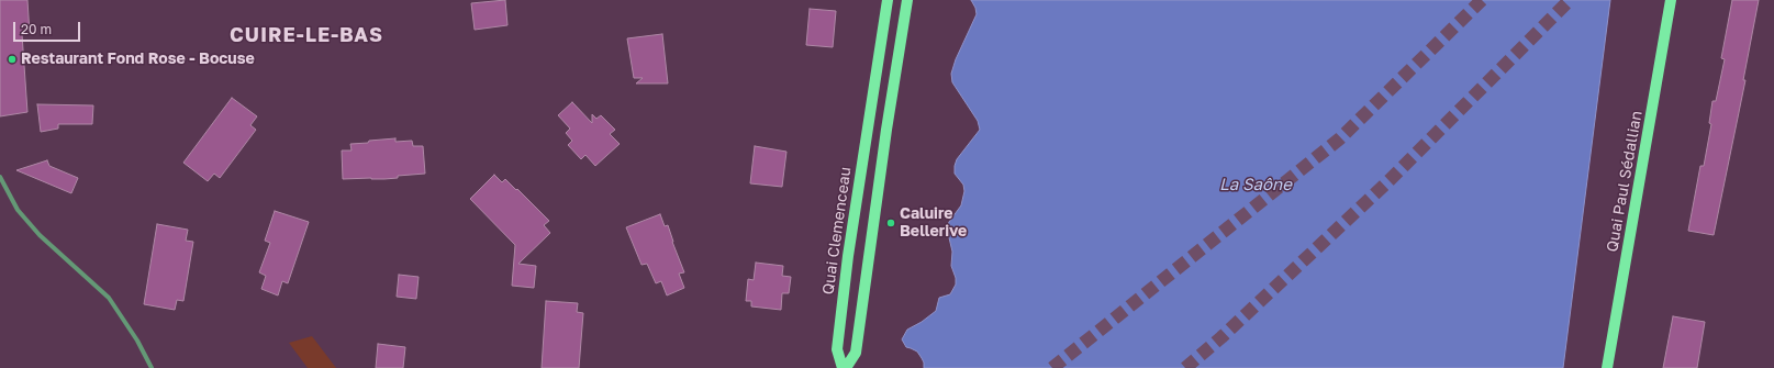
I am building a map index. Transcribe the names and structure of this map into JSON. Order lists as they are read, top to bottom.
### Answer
{
  "streets": {
    "main road": ["Quai Paul Sédallian", "Quai Clemenceau"]
  },
  "districts": ["CUIRE-LE-BAS"],
  "water": ["La Saône"],
  "places": ["Restaurant Fond Rose - Bocuse", "Caluire Bellerive"],
  "scale_bar": "20 m"
}
